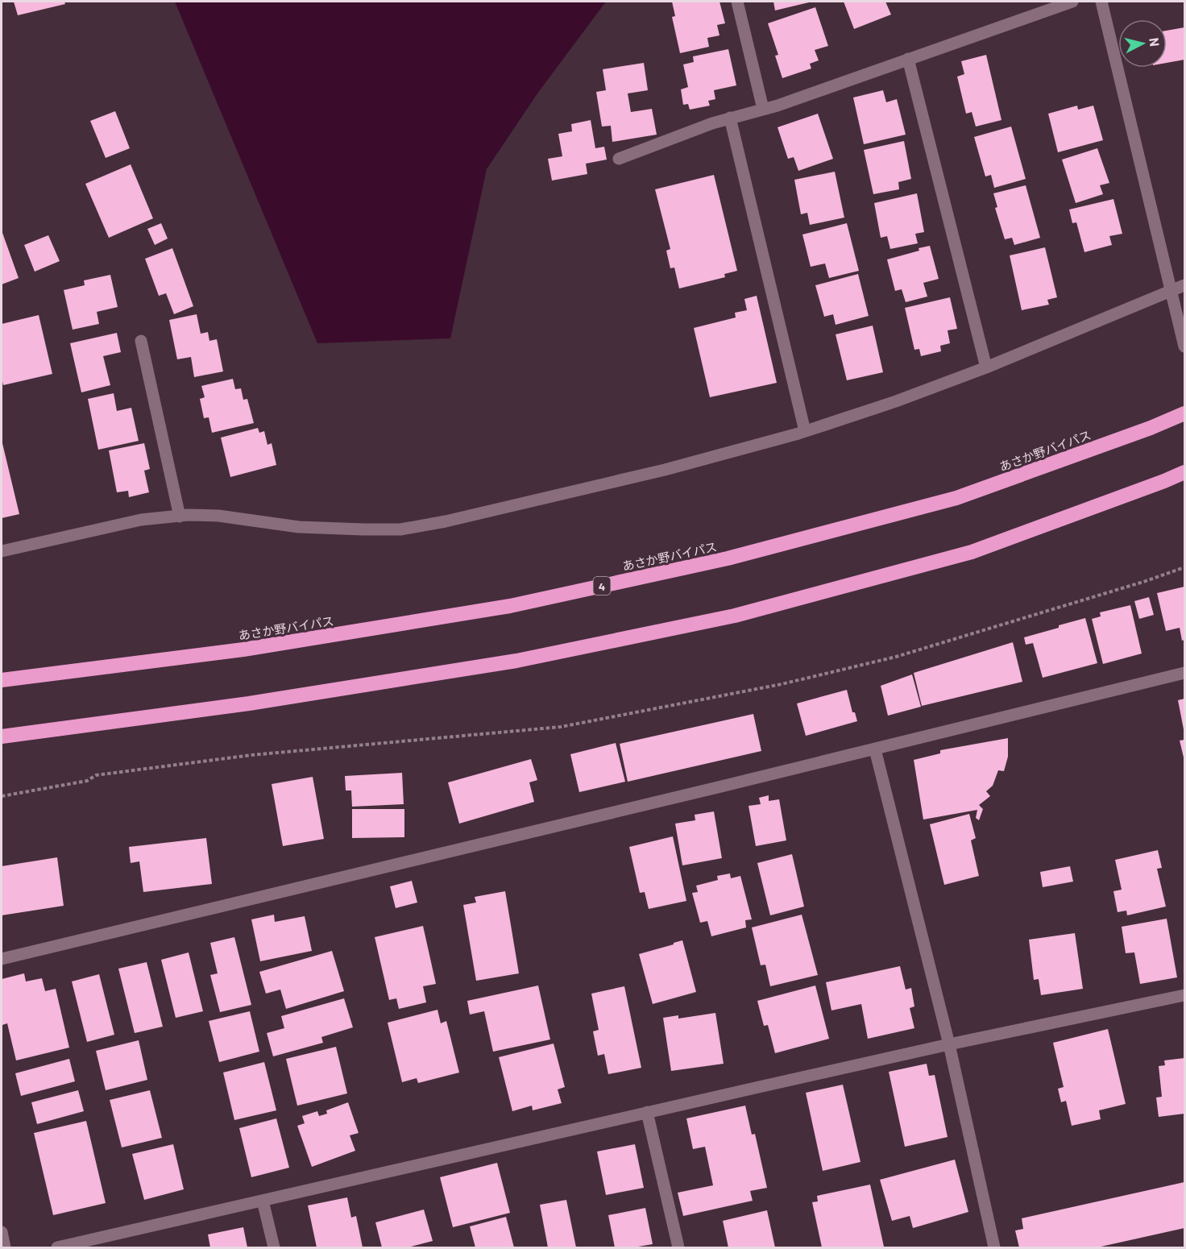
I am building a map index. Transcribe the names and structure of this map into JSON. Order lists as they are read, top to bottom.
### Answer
{
  "streets": {
    "highway": ["あさか野バイパス", "4"]
  },
  "north": "right"
}
